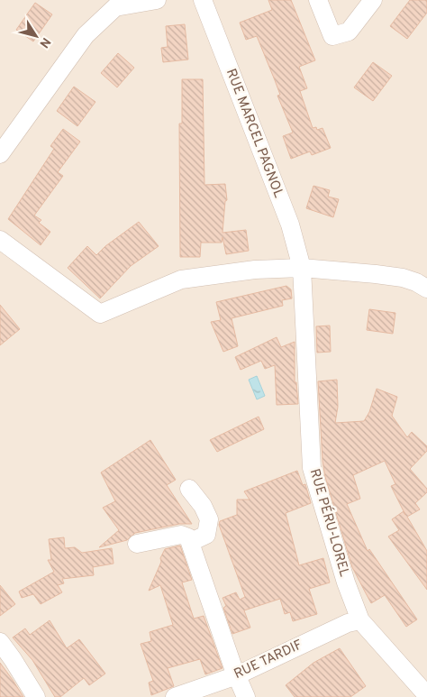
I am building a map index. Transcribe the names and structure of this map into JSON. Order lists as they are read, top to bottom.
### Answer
{
  "streets": {
    "street": ["RUE MARCEL PAGNOL", "RUE PÉRU-LOREL", "RUE TARDIF"]
  },
  "crossings": [
    ["RUE MARCEL PAGNOL", "RUE PÉRU-LOREL"],
    ["RUE PÉRU-LOREL", "RUE TARDIF"]
  ],
  "north": "bottom right"
}
